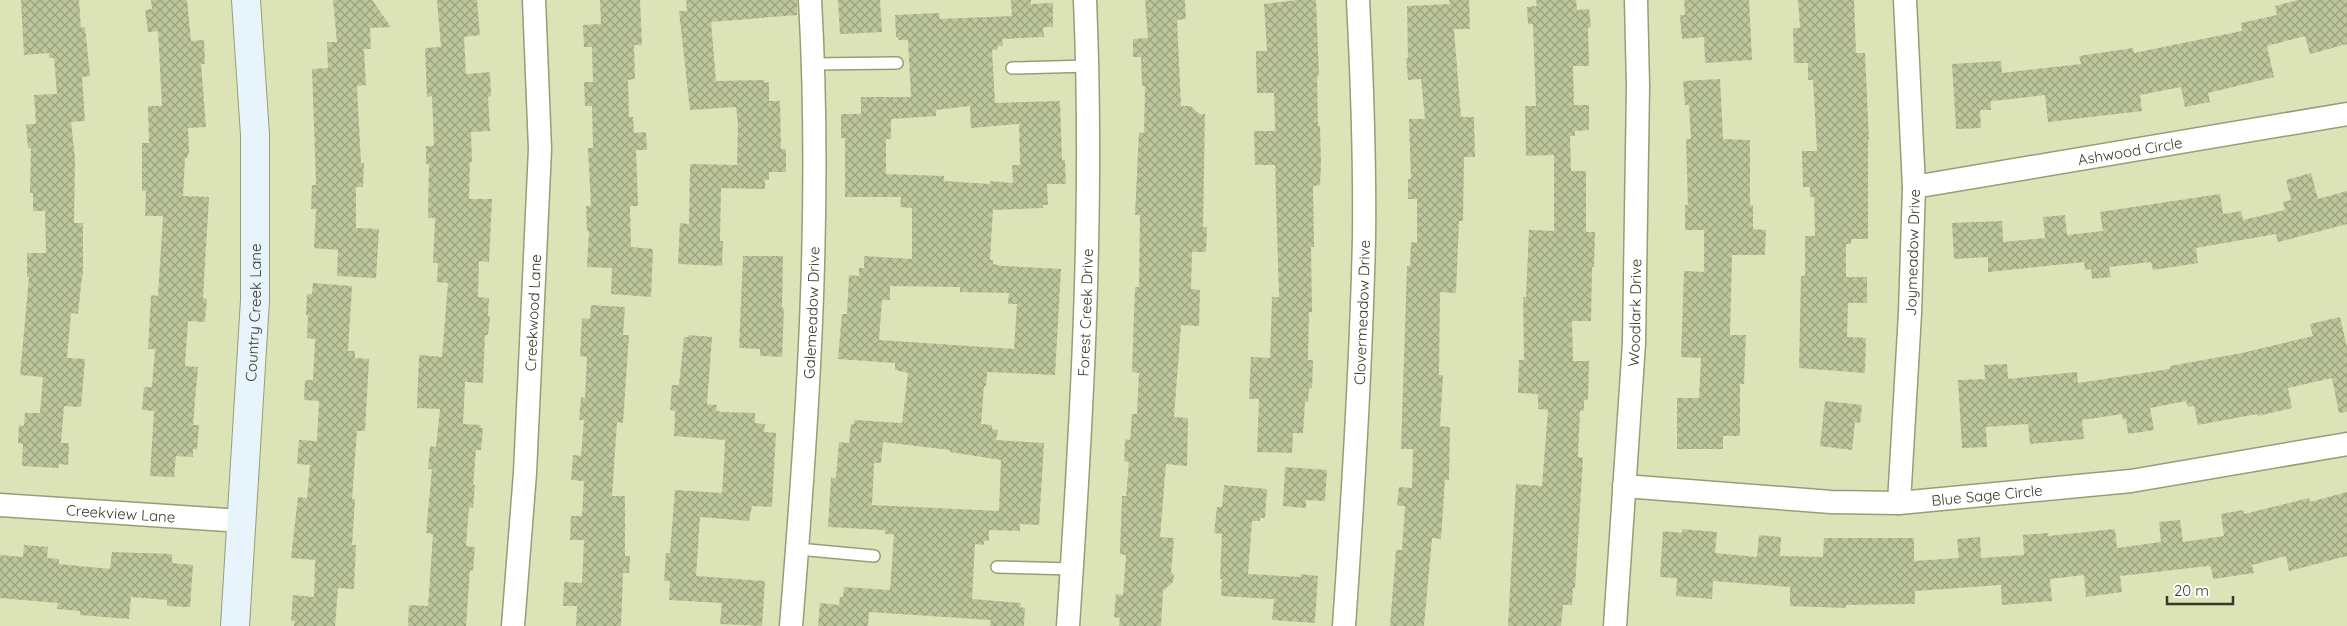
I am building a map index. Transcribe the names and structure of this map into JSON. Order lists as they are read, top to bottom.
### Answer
{
  "streets": {
    "street": [
      "Ashwood Circle",
      "Joymeadow Drive",
      "Country Creek Lane",
      "Creekwood Lane",
      "Galemeadow Drive",
      "Forest Creek Drive",
      "Clovermeadow Drive",
      "Woodlark Drive",
      "Blue Sage Circle",
      "Creekview Lane"
    ]
  },
  "crossings": [
    ["Ashwood Circle", "Joymeadow Drive"],
    ["Joymeadow Drive", "Blue Sage Circle"],
    ["Country Creek Lane", "Creekview Lane"],
    ["Woodlark Drive", "Blue Sage Circle"]
  ],
  "scale_bar": "20 m"
}
